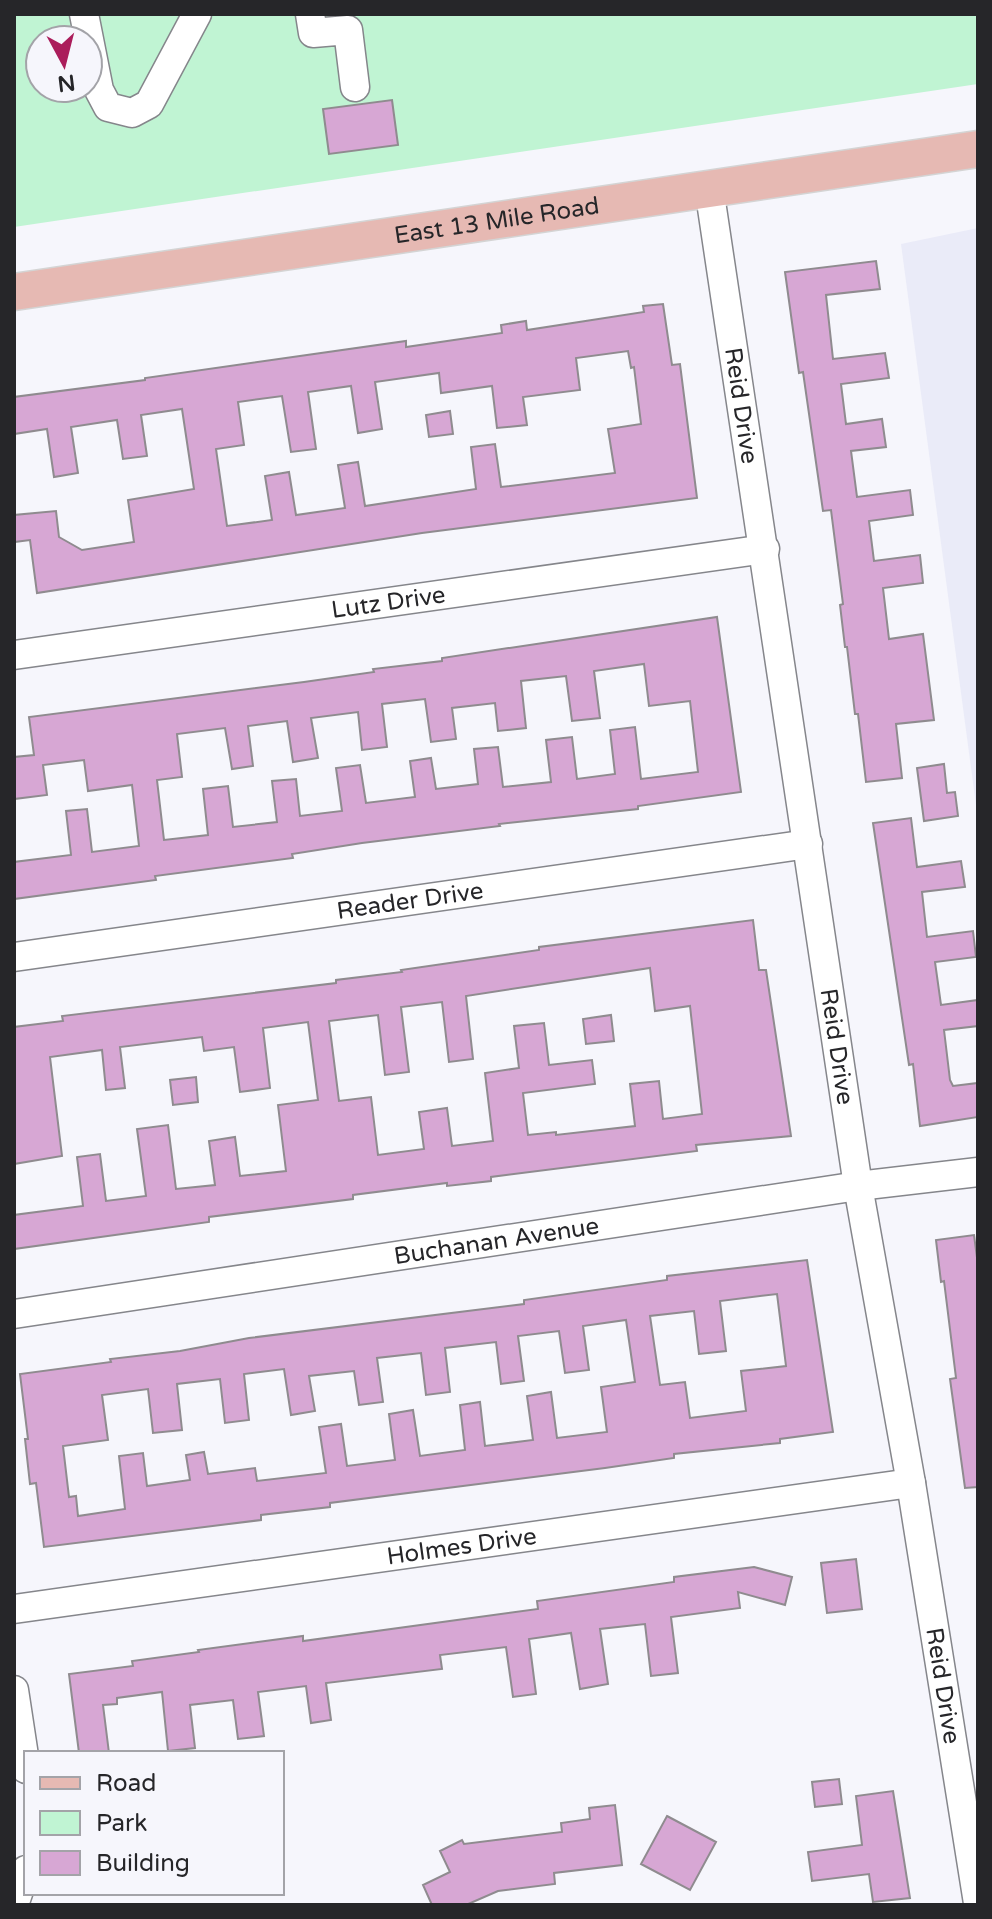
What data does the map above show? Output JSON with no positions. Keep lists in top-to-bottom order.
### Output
{
  "streets": {
    "main road": ["East 13 Mile Road"],
    "street": [
      "Reid Drive",
      "Lutz Drive",
      "Reader Drive",
      "Buchanan Avenue",
      "Holmes Drive"
    ]
  },
  "crossings": [
    ["East 13 Mile Road", "Reid Drive"],
    ["Reid Drive", "Lutz Drive"],
    ["Reid Drive", "Reader Drive"],
    ["Reid Drive", "Buchanan Avenue"],
    ["Reid Drive", "Holmes Drive"]
  ],
  "legend": ["Road", "Park", "Building"],
  "north": "bottom"
}
